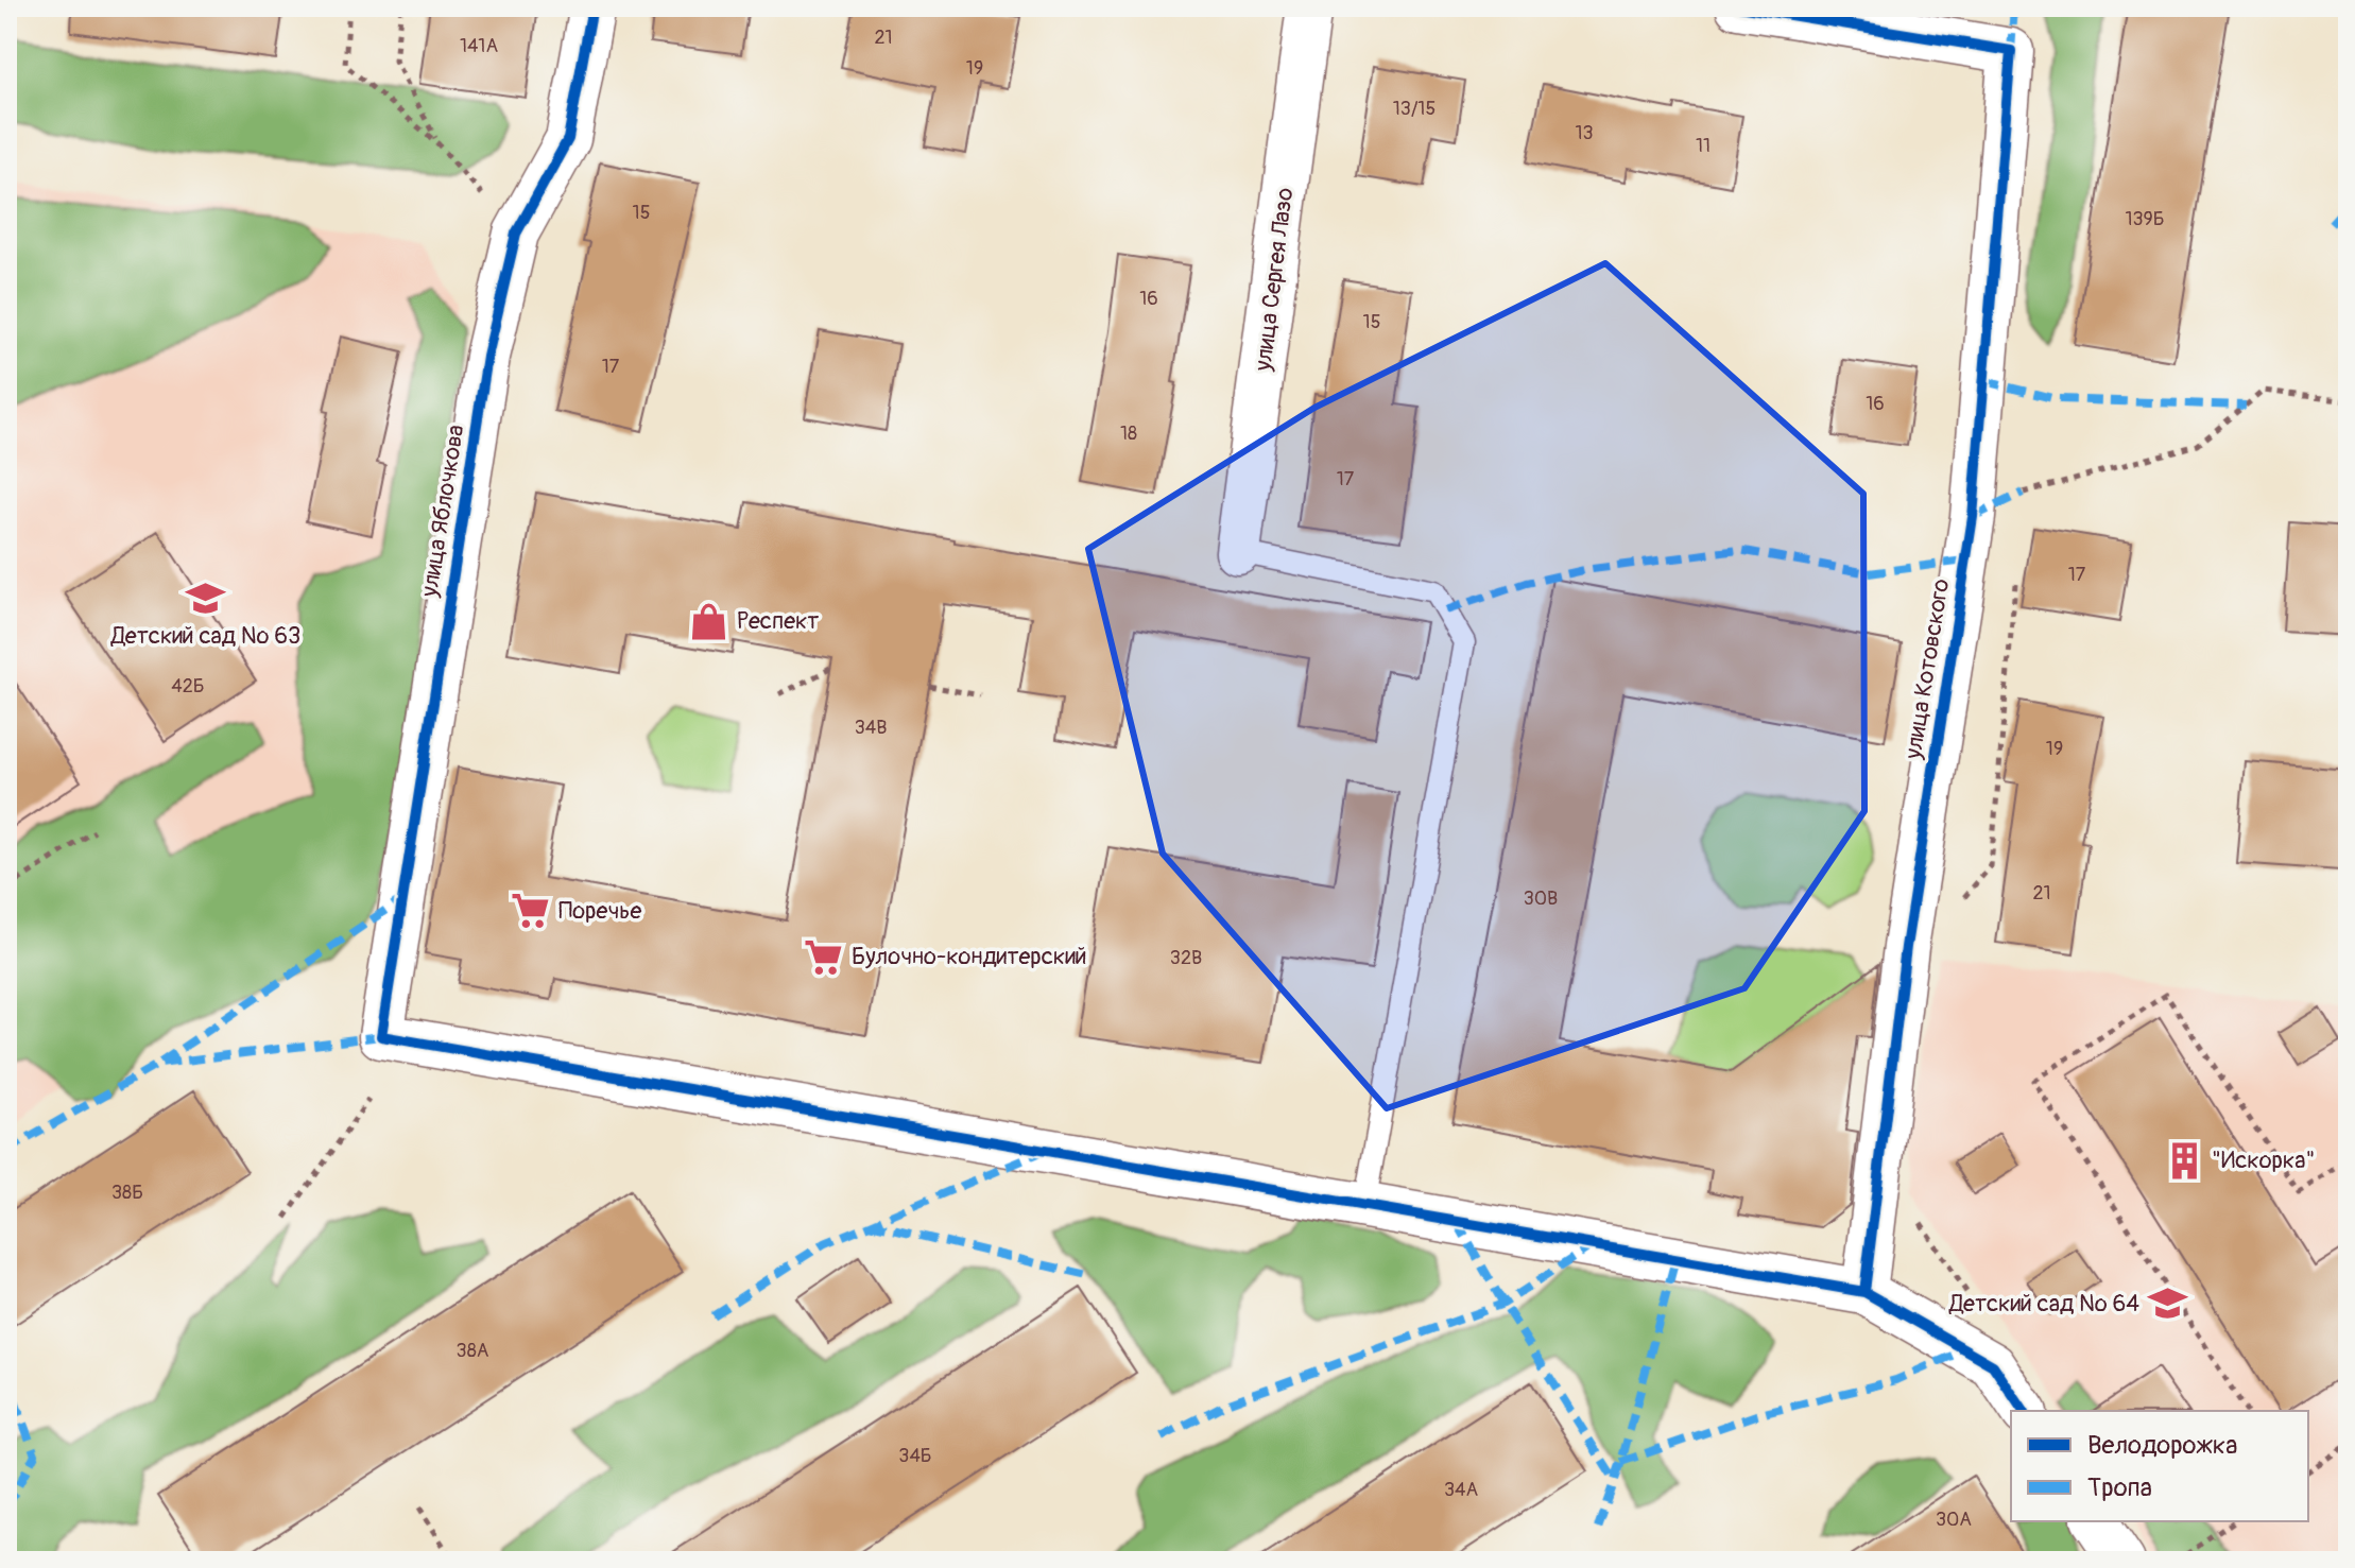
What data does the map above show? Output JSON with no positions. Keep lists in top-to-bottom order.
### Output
{
  "streets": {
    "street": ["улица Сергея Лазо", "улица Яблочкова", "улица Котовского"]
  },
  "places": {
    "school or university": ["Детский сад № 63", "Детский сад № 64"],
    "shop": ["Респект"],
    "supermarket": ["Поречье", "Булочно-кондитерский"],
    "building": ["\"Искорка\""]
  },
  "house_numbers": [
    "21",
    "141А",
    "19",
    "13/15",
    "13",
    "11",
    "15",
    "139Б",
    "16",
    "15",
    "17",
    "16",
    "18",
    "17",
    "17",
    "42Б",
    "34В",
    "19",
    "21",
    "30В",
    "32В",
    "38Б",
    "38А",
    "34Б",
    "34А",
    "30А"
  ],
  "legend": ["Велодорожка", "Тропа"]
}
